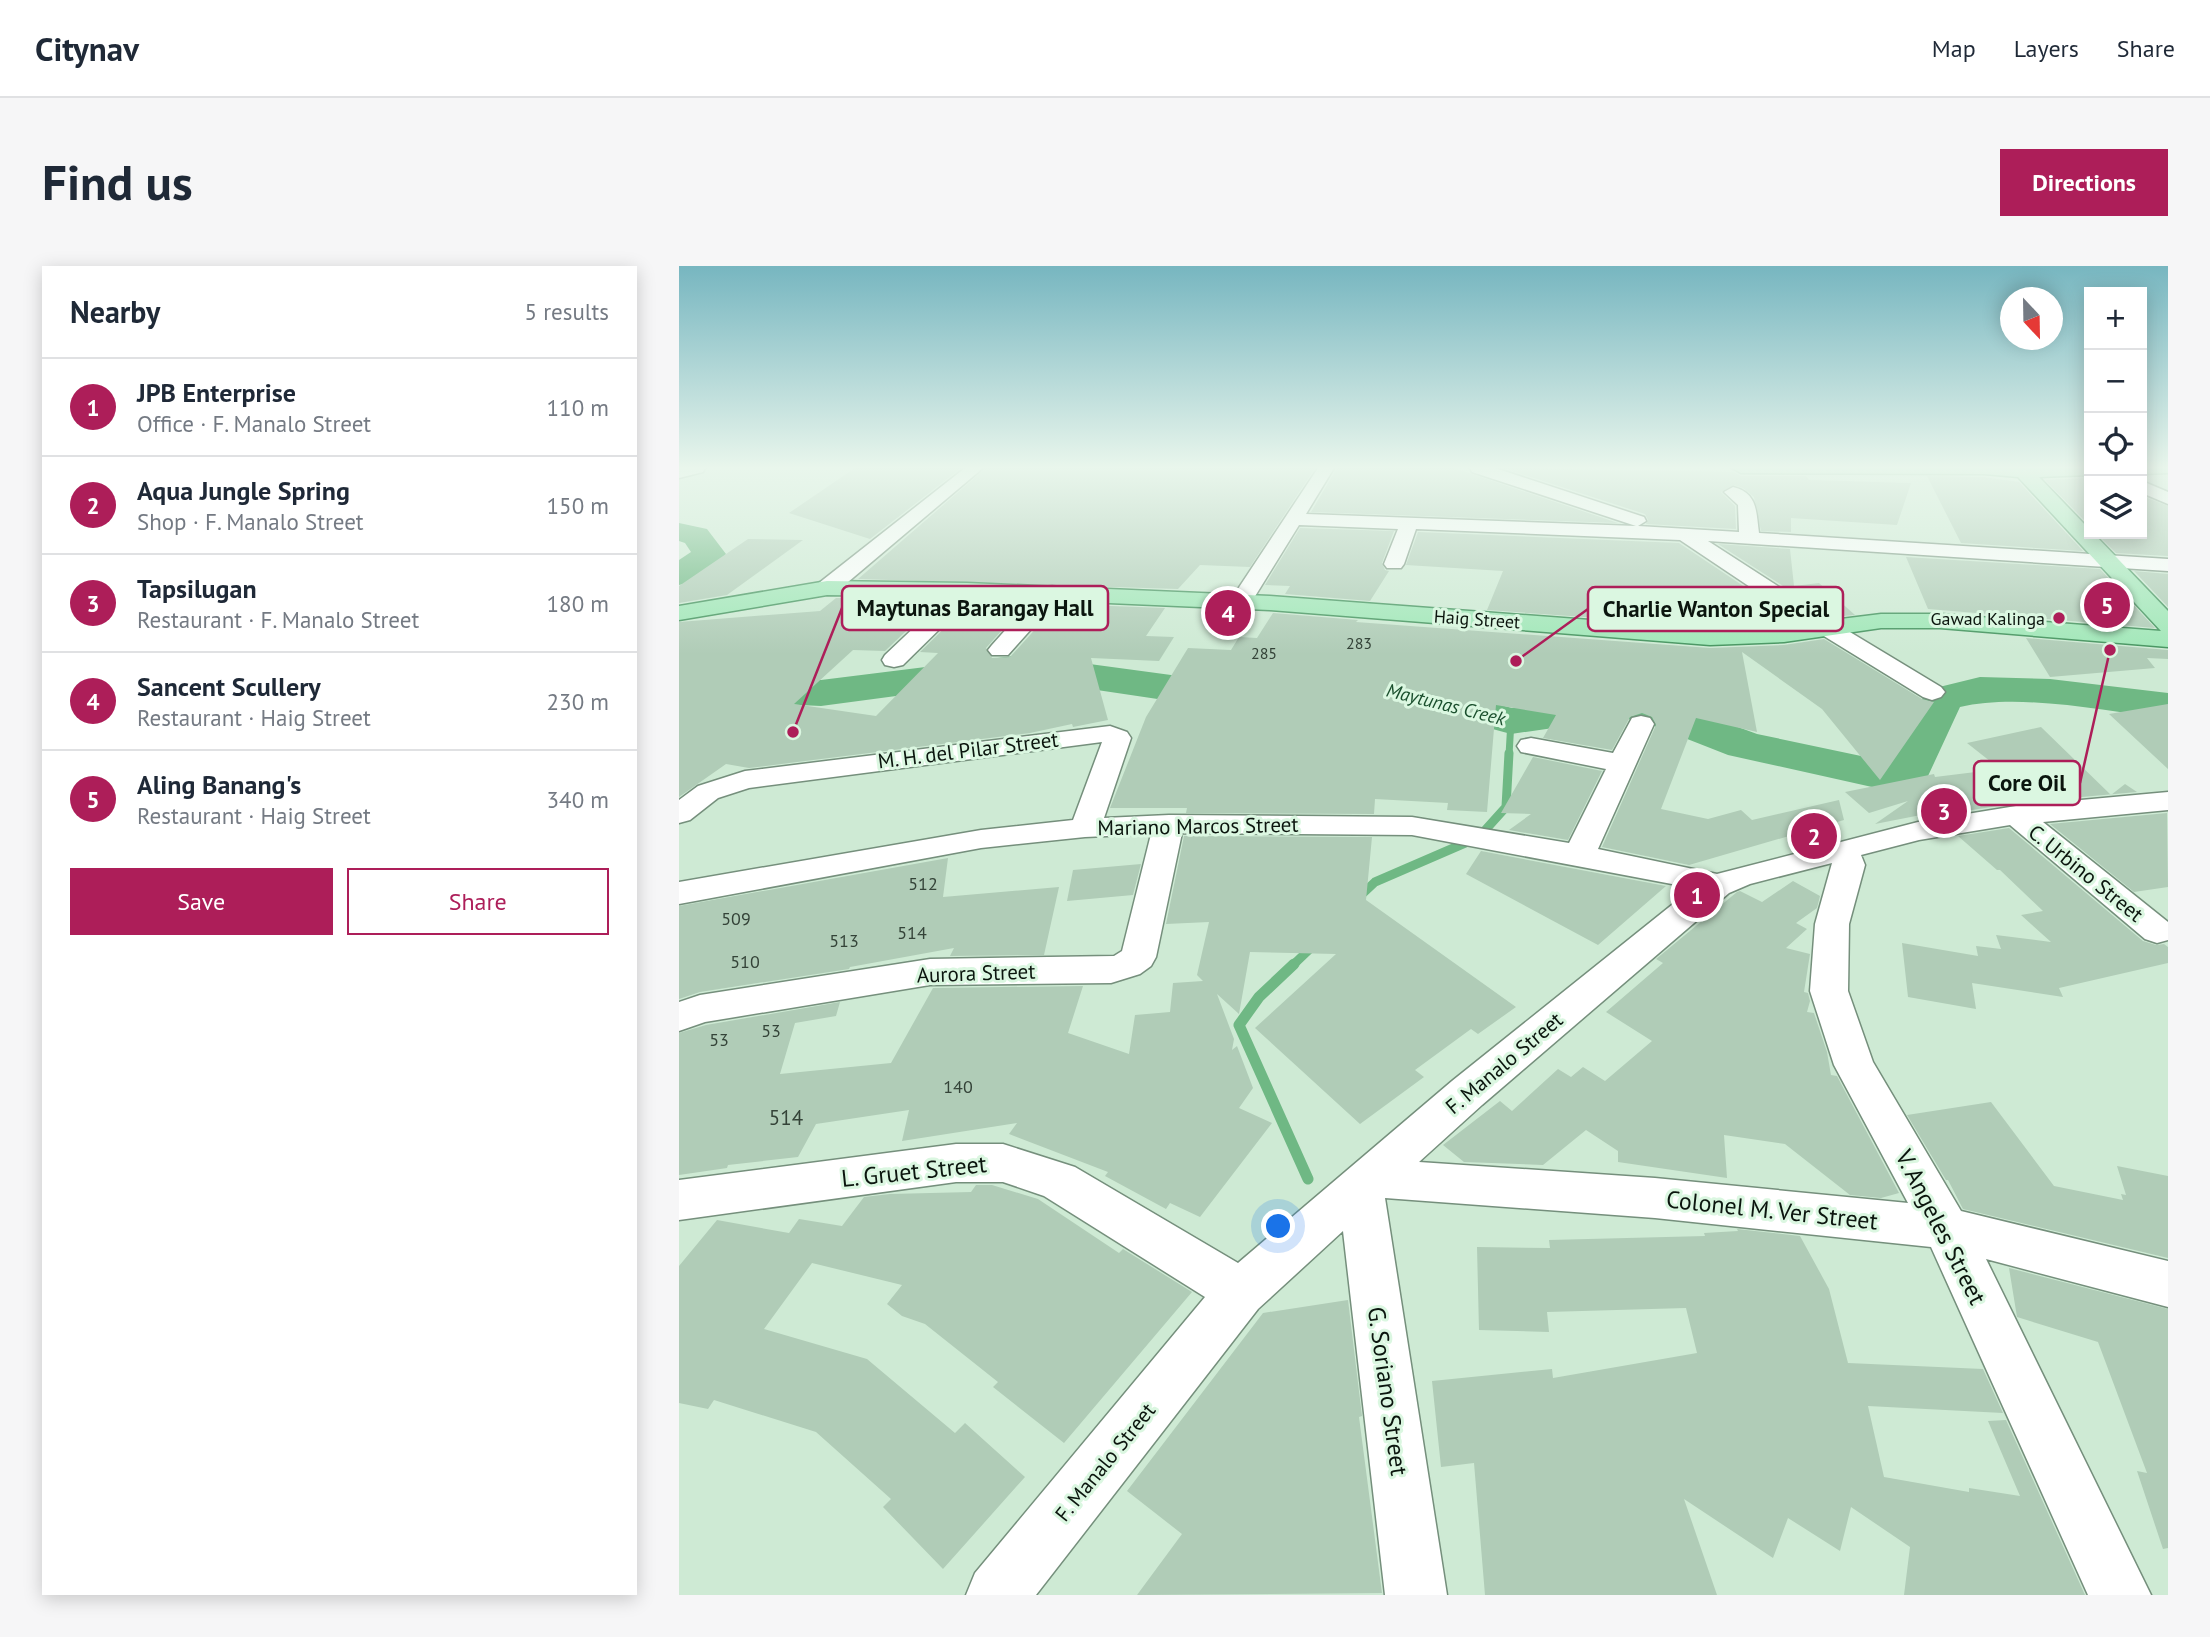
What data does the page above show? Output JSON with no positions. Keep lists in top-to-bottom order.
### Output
{
  "streets": {
    "main road": ["Haig Street"],
    "street": [
      "M. H. del Pilar Street",
      "Mariano Marcos Street",
      "C. Urbino Street",
      "Aurora Street",
      "F. Manalo Street",
      "L. Gruet Street",
      "Colonel M. Ver Street",
      "V. Angeles Street",
      "G. Soriano Street"
    ]
  },
  "crossings": [
    ["M. H. del Pilar Street", "Mariano Marcos Street"],
    ["Mariano Marcos Street", "Aurora Street"],
    ["Mariano Marcos Street", "F. Manalo Street"],
    ["C. Urbino Street", "F. Manalo Street"],
    ["F. Manalo Street", "L. Gruet Street"],
    ["F. Manalo Street", "Colonel M. Ver Street"],
    ["F. Manalo Street", "V. Angeles Street"],
    ["F. Manalo Street", "G. Soriano Street"],
    ["Colonel M. Ver Street", "V. Angeles Street"],
    ["Colonel M. Ver Street", "G. Soriano Street"]
  ],
  "water": ["Maytunas Creek"],
  "places": [
    "Gawad Kalinga",
    "Core Oil",
    "Charlie Wanton Special",
    "Maytunas Barangay Hall"
  ],
  "house_numbers": [
    "283",
    "285",
    "512",
    "509",
    "514",
    "513",
    "510",
    "53",
    "53",
    "140",
    "514"
  ],
  "north": "bottom",
  "page": {
    "header": "Citynav",
    "nav": ["Map", "Layers", "Share"],
    "buttons": [
      "Directions",
      ["Save", "Share"]
    ],
    "title": "Find us",
    "heading": ["Nearby", "5 results"],
    "map_buttons": ["+", "−"],
    "list": [
      {
        "mark": "1",
        "name": "JPB Enterprise",
        "note": "Office · F. Manalo Street",
        "value": "110 m"
      },
      {
        "mark": "2",
        "name": "Aqua Jungle Spring",
        "note": "Shop · F. Manalo Street",
        "value": "150 m"
      },
      {
        "mark": "3",
        "name": "Tapsilugan",
        "note": "Restaurant · F. Manalo Street",
        "value": "180 m"
      },
      {
        "mark": "4",
        "name": "Sancent Scullery",
        "note": "Restaurant · Haig Street",
        "value": "230 m"
      },
      {
        "mark": "5",
        "name": "Aling Banang's",
        "note": "Restaurant · Haig Street",
        "value": "340 m"
      }
    ],
    "pins": [
      "5",
      "4",
      "3",
      "2",
      "1"
    ]
  }
}
